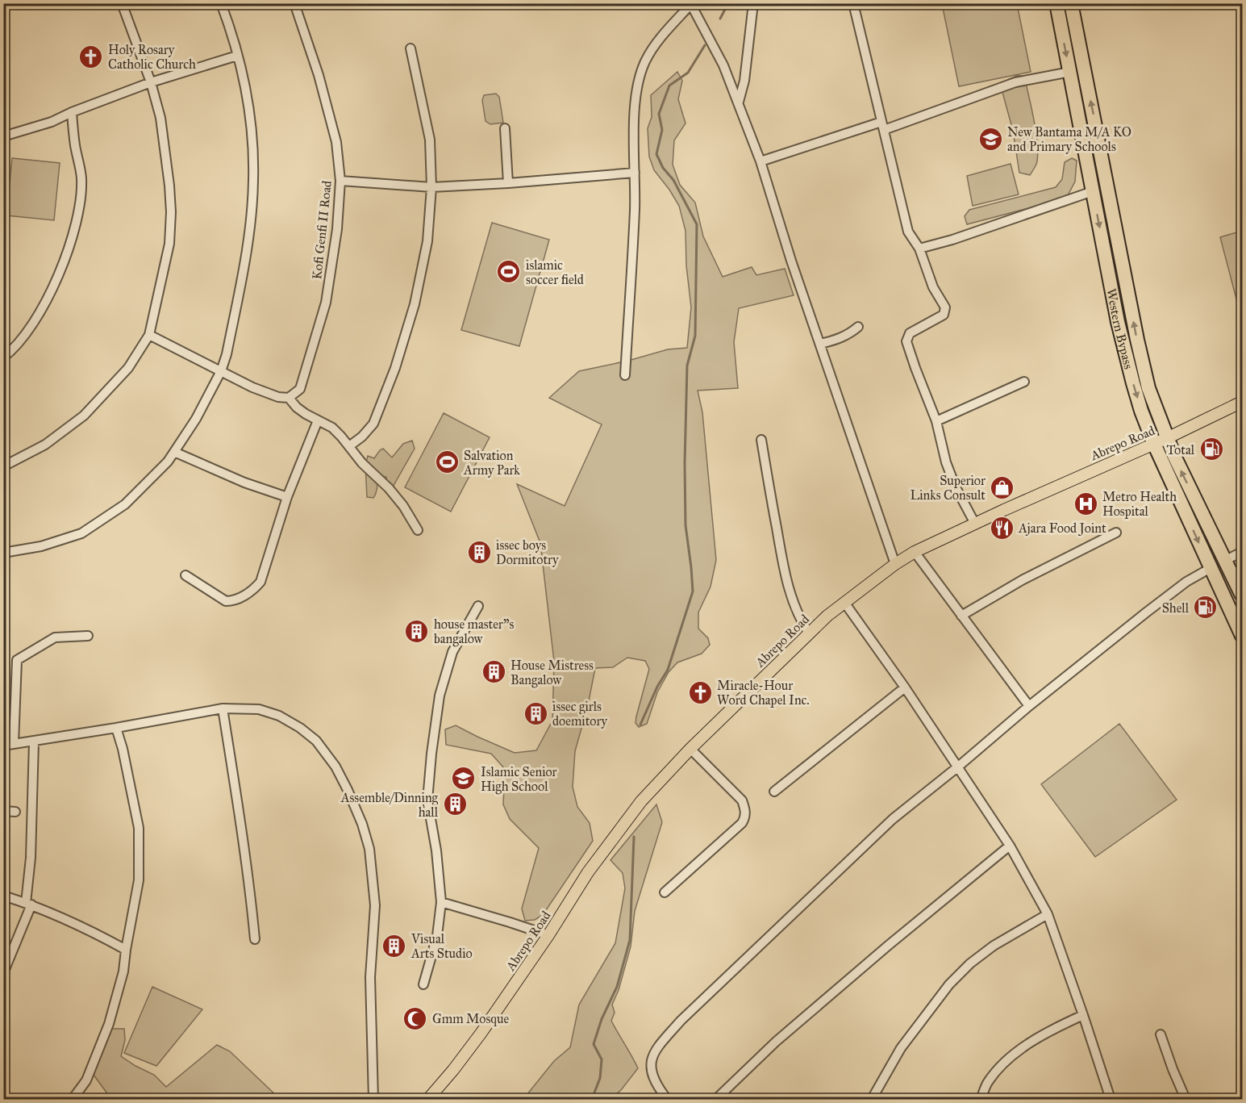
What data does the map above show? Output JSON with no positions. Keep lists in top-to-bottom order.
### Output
{
  "streets": {
    "highway": ["Western Bypass"],
    "main road": ["Abrepo Road"],
    "street": ["Kofi Genfi II Road"]
  },
  "crossings": [
    ["Western Bypass", "Abrepo Road"]
  ],
  "places": {
    "church": ["Holy Rosary Catholic Church", "Miracle-Hour Word Chapel Inc."],
    "school or university": ["New Bantama M/A KO and Primary Schools", "Islamic Senior High School"],
    "sports": ["islamic soccer field", "Salvation Army Park"],
    "fuel station": ["Total", "Shell"],
    "shop": ["Superior Links Consult"],
    "hospital": ["Metro Health Hospital"],
    "restaurant": ["Ajara Food Joint"],
    "building": [
      "issec boys Dormitotry",
      "house master\"s bangalow",
      "House Mistress Bangalow",
      "issec girls doemitory",
      "Assemble/Dinning hall",
      "Visual Arts Studio"
    ],
    "mosque": ["Gmm Mosque"]
  }
}
